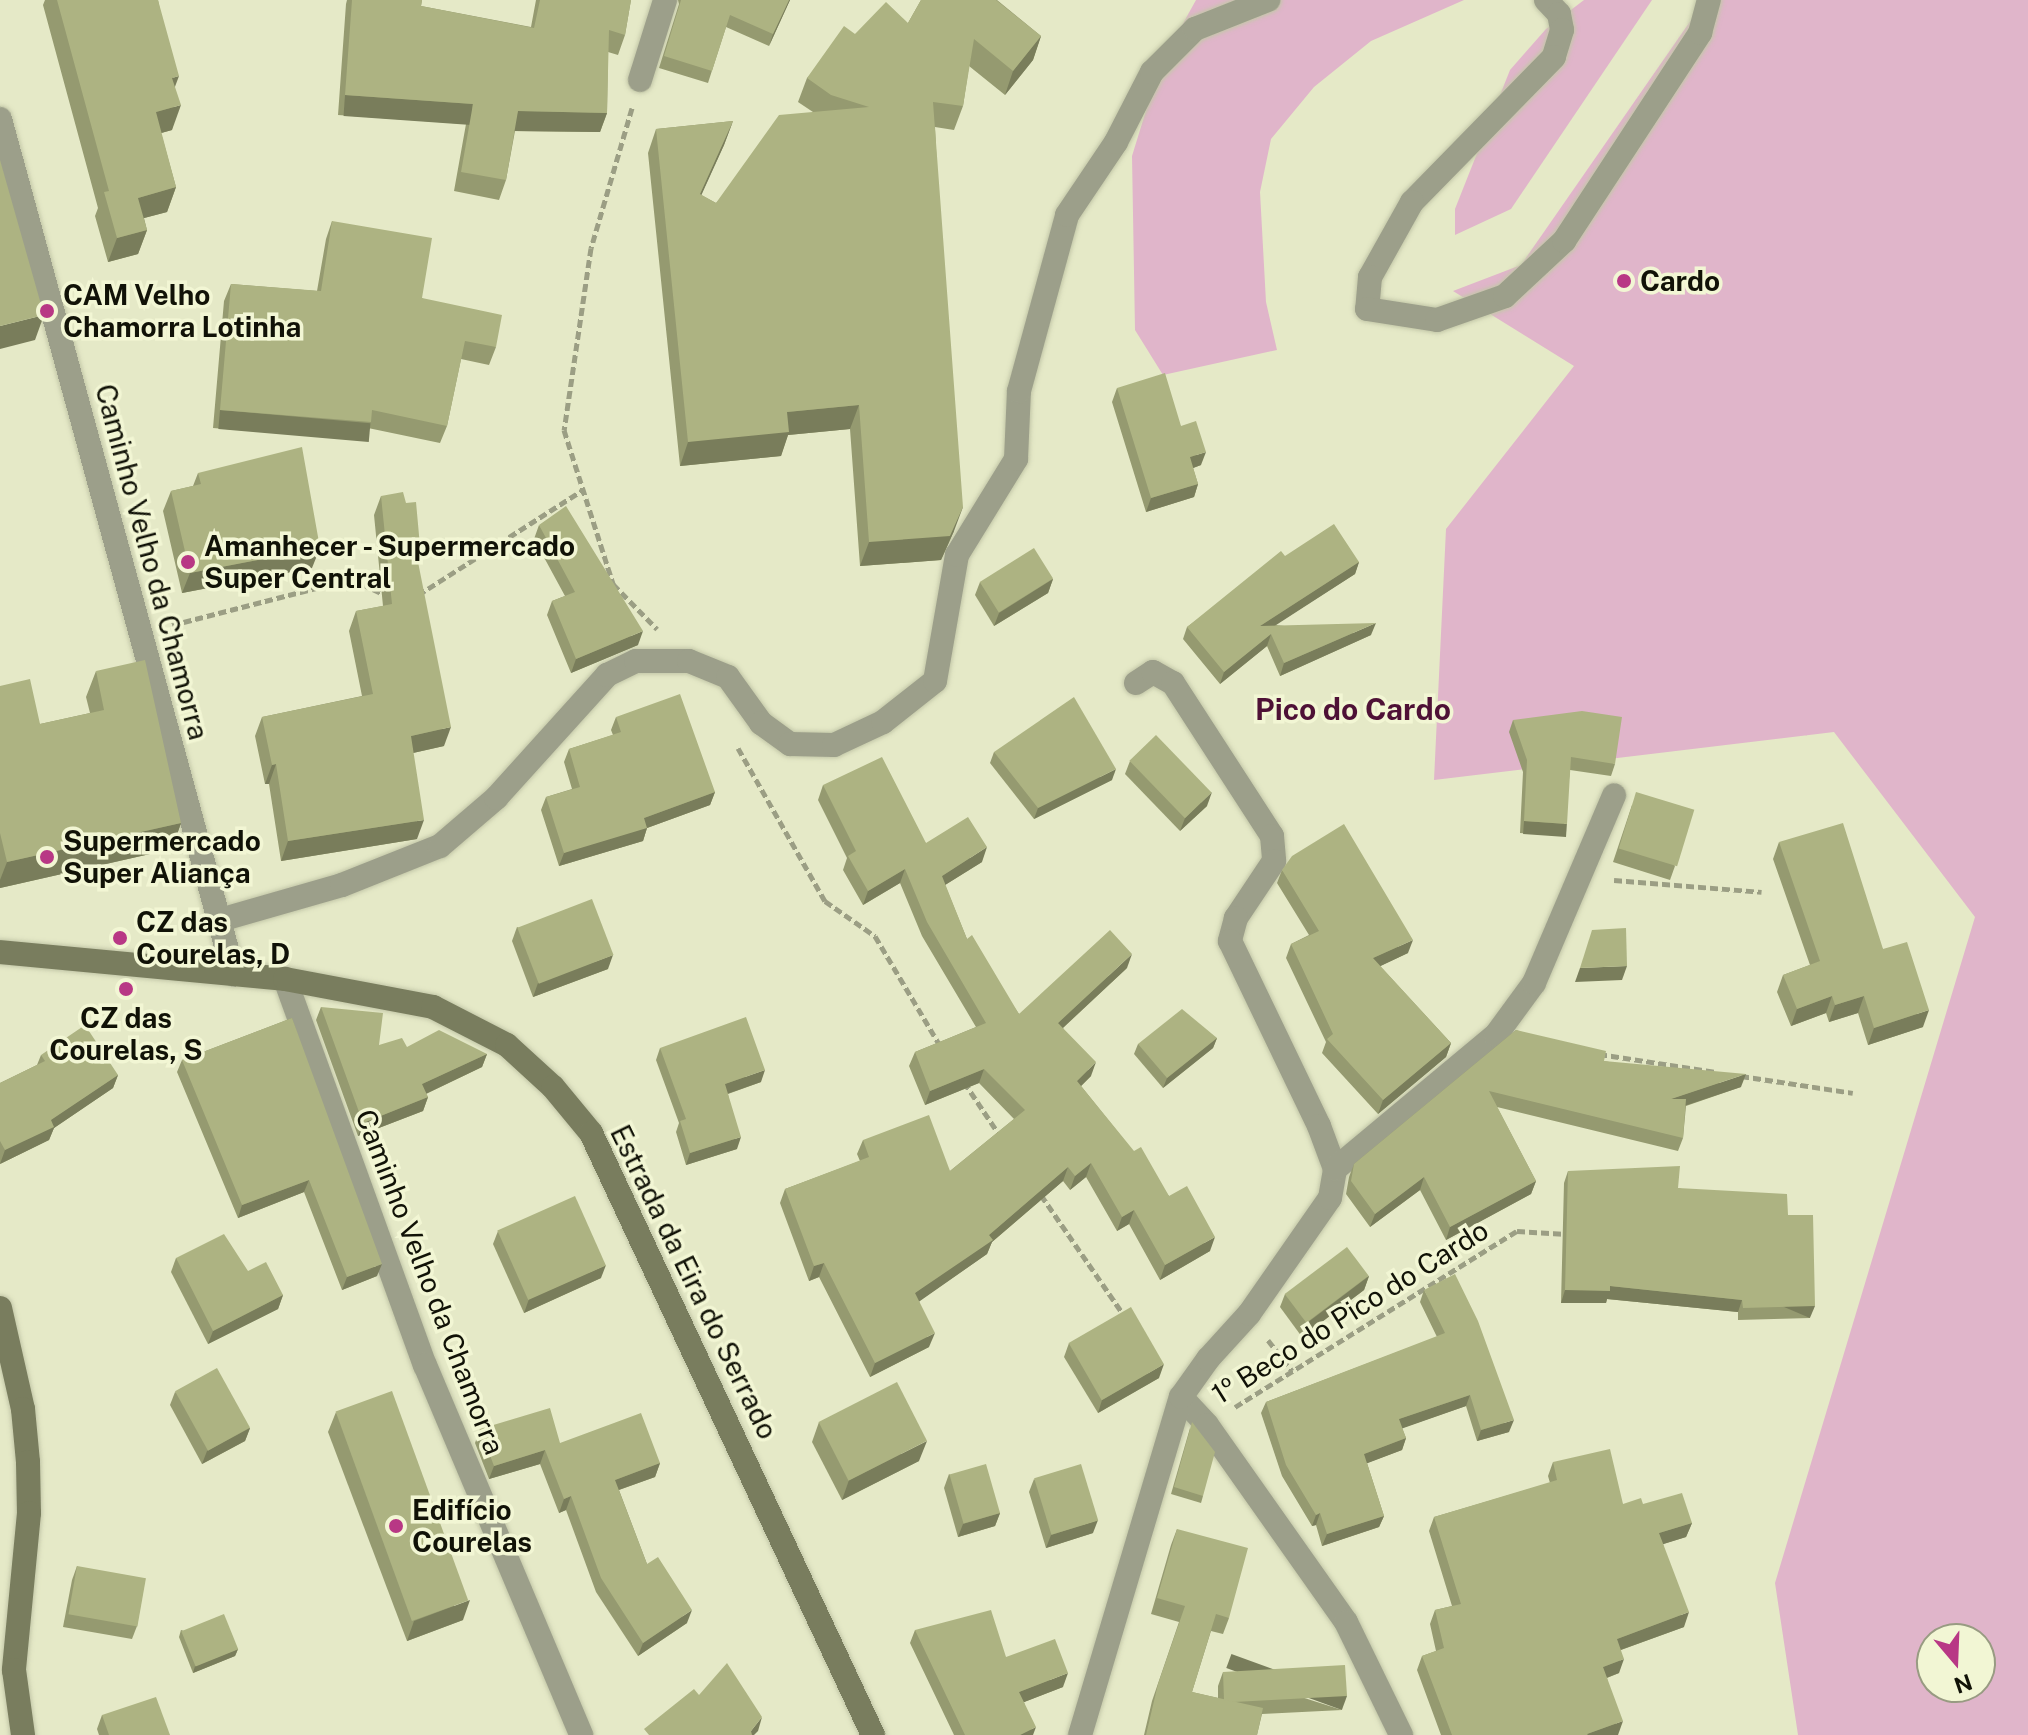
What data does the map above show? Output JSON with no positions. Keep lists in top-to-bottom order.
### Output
{
  "streets": {
    "main road": ["Estrada da Eira do Serrado"],
    "street": ["Caminho Velho da Chamorra"],
    "path": ["1º Beco do Pico do Cardo"]
  },
  "crossings": [
    ["Caminho Velho da Chamorra", "Estrada da Eira do Serrado"]
  ],
  "districts": ["Pico do Cardo"],
  "places": [
    "Cardo",
    "CAM Velho Chamorra Lotinha",
    "Amanhecer - Supermercado Super Central",
    "Supermercado Super Aliança",
    "CZ das Courelas, D",
    "CZ das Courelas, S",
    "Edifício Courelas"
  ],
  "north": "bottom"
}
